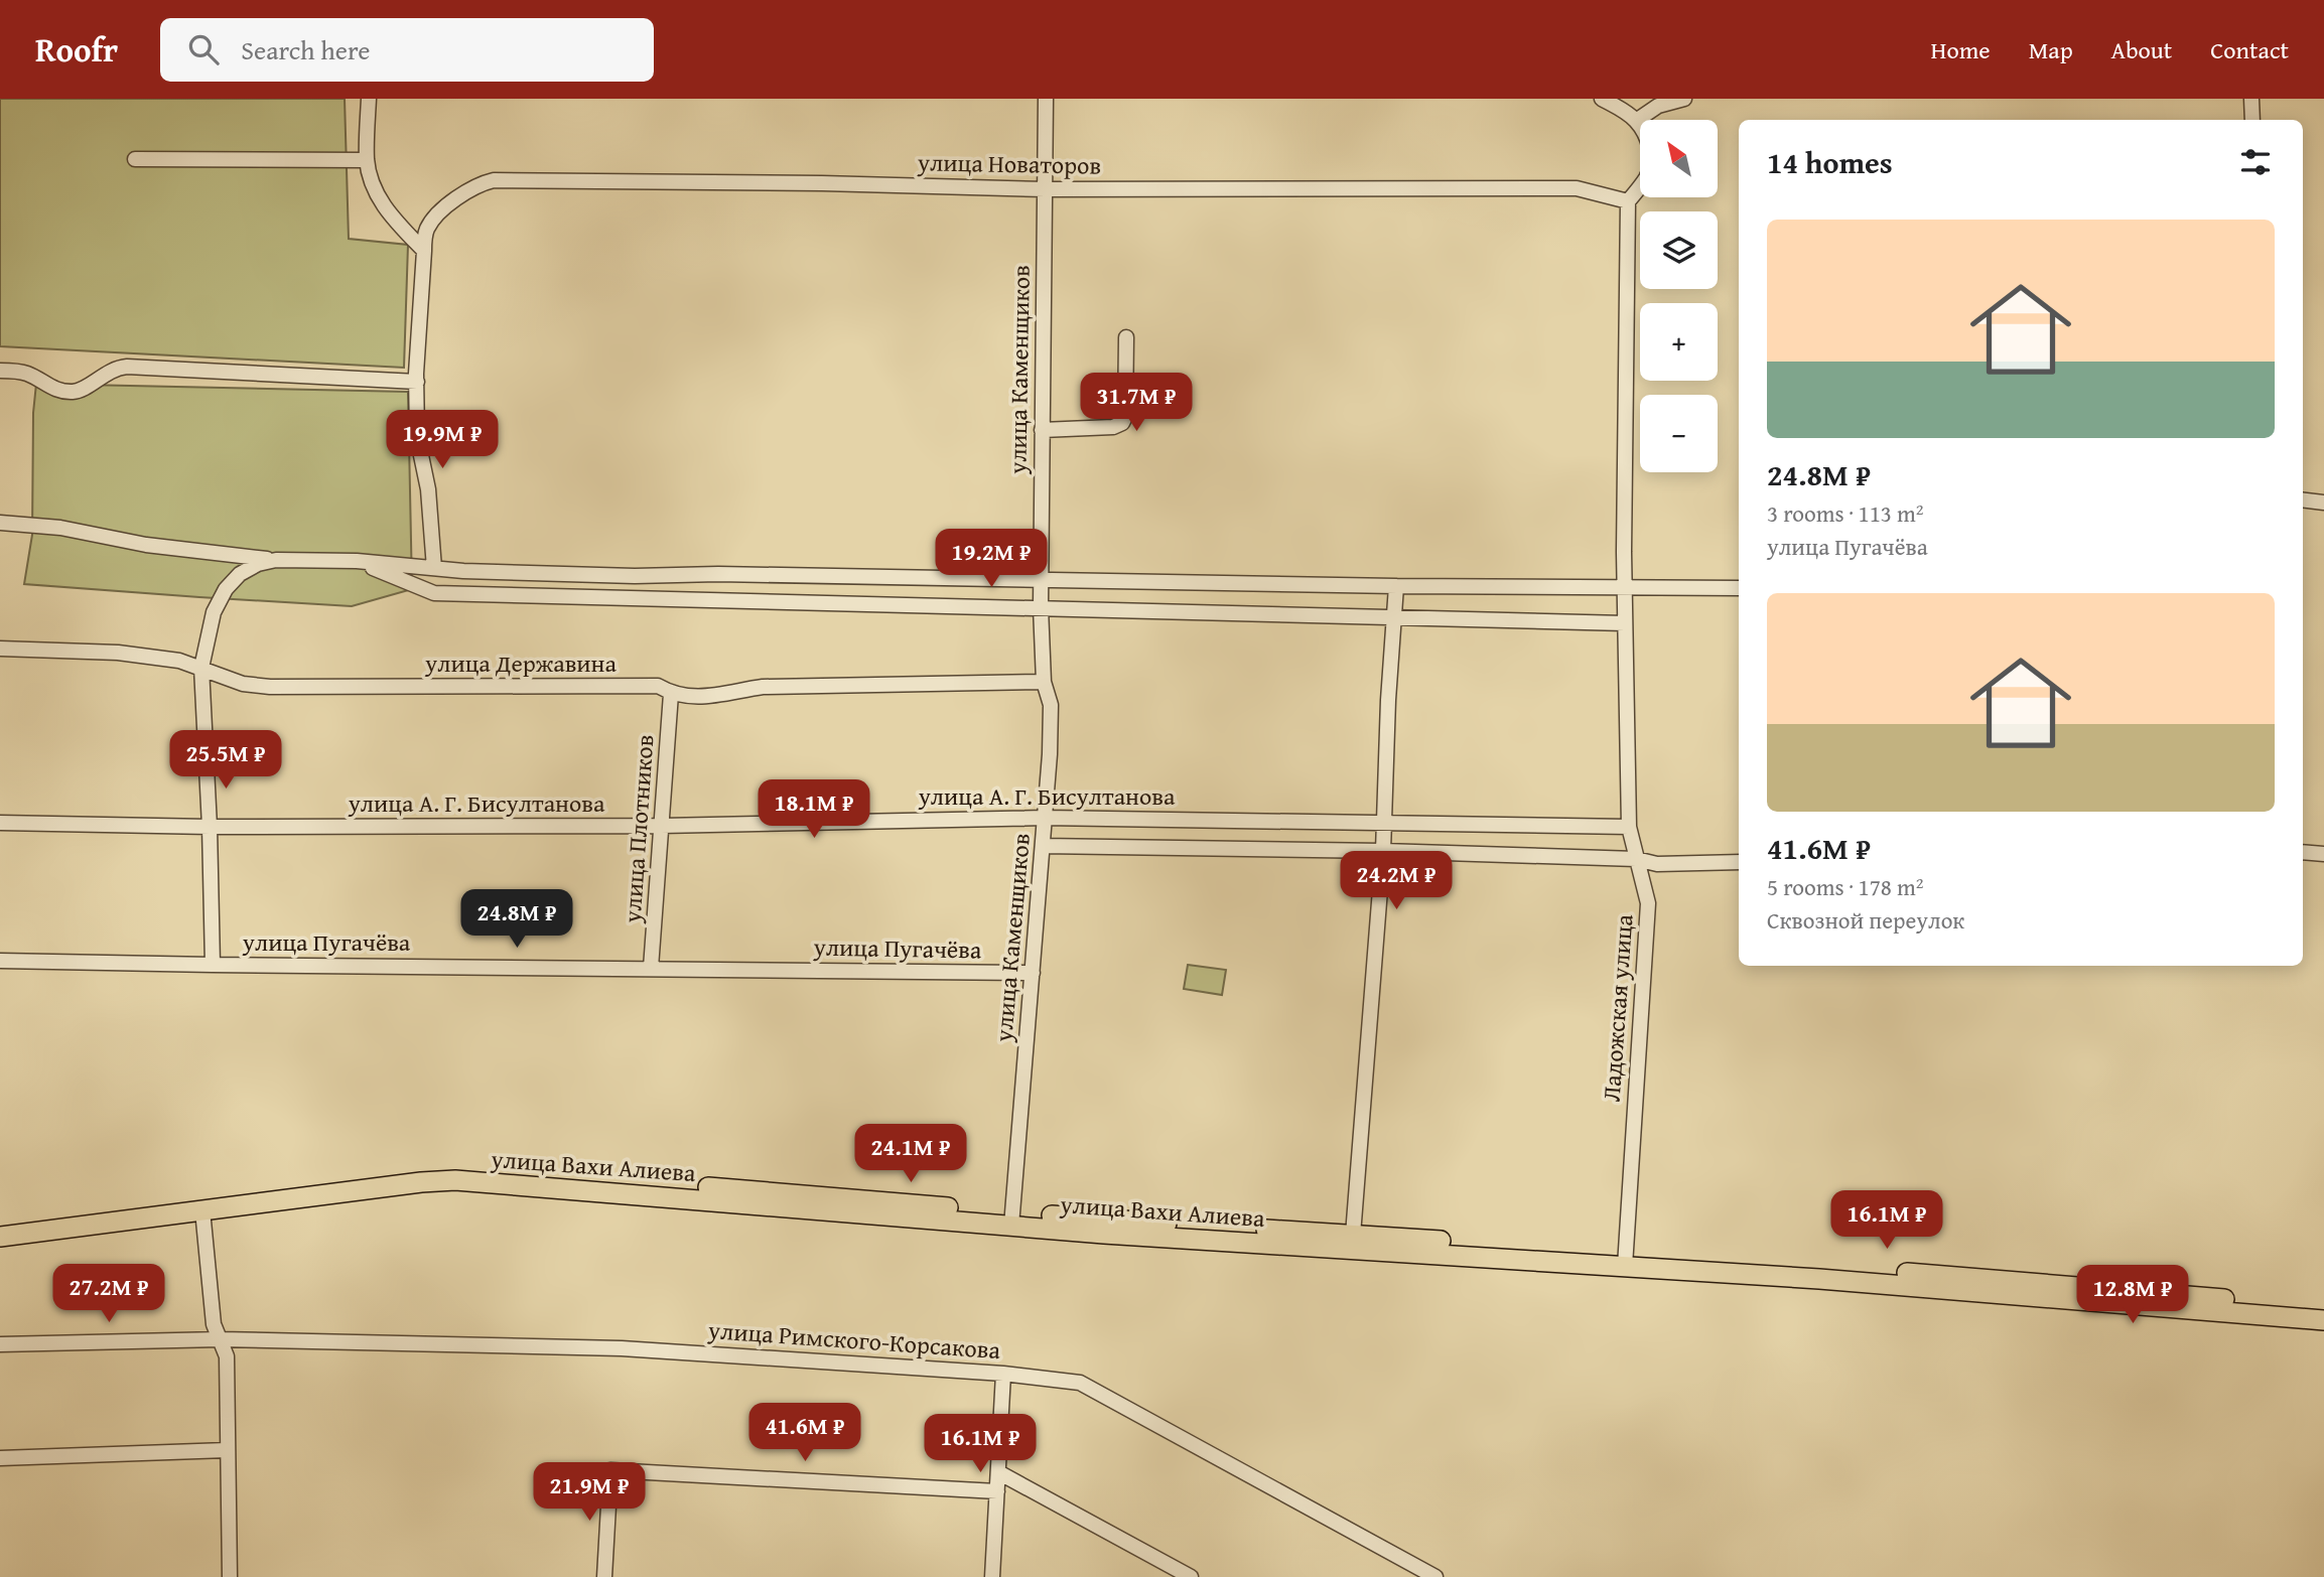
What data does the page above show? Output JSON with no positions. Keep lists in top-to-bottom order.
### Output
{
  "streets": {
    "main road": ["улица Вахи Алиева"],
    "street": [
      "улица Новаторов",
      "улица Каменщиков",
      "улица Державина",
      "улица А. Г. Бисултанова",
      "улица Плотников",
      "улица Пугачёва",
      "Ладожская улица",
      "улица Римского-Корсакова"
    ]
  },
  "crossings": [
    ["улица Новаторов", "улица Каменщиков"],
    ["улица Новаторов", "Ладожская улица"],
    ["улица Каменщиков", "улица Державина"],
    ["улица Каменщиков", "улица А. Г. Бисултанова"],
    ["улица Каменщиков", "улица Пугачёва"],
    ["улица Каменщиков", "улица Вахи Алиева"],
    ["улица Державина", "улица Плотников"],
    ["улица А. Г. Бисултанова", "улица Плотников"],
    ["улица А. Г. Бисултанова", "Ладожская улица"],
    ["улица Плотников", "улица Пугачёва"],
    ["Ладожская улица", "улица Вахи Алиева"]
  ],
  "north": "top left",
  "page": {
    "header": "Roofr",
    "search": "Search here",
    "nav": [
      "Home",
      "Map",
      "About",
      "Contact"
    ],
    "map_buttons": ["+", "−"],
    "heading": "14 homes",
    "list": [
      {
        "name": "24.8M ₽",
        "note": "3 rooms · 113 m² · улица Пугачёва"
      },
      {
        "name": "41.6M ₽",
        "note": "5 rooms · 178 m² · Сквозной переулок"
      }
    ],
    "price": [
      "31.7M ₽",
      "19.9M ₽",
      "19.2M ₽",
      "25.5M ₽",
      "18.1M ₽",
      "24.2M ₽",
      "24.8M ₽",
      "24.1M ₽",
      "16.1M ₽",
      "27.2M ₽",
      "12.8M ₽",
      "41.6M ₽",
      "16.1M ₽",
      "21.9M ₽"
    ]
  }
}
